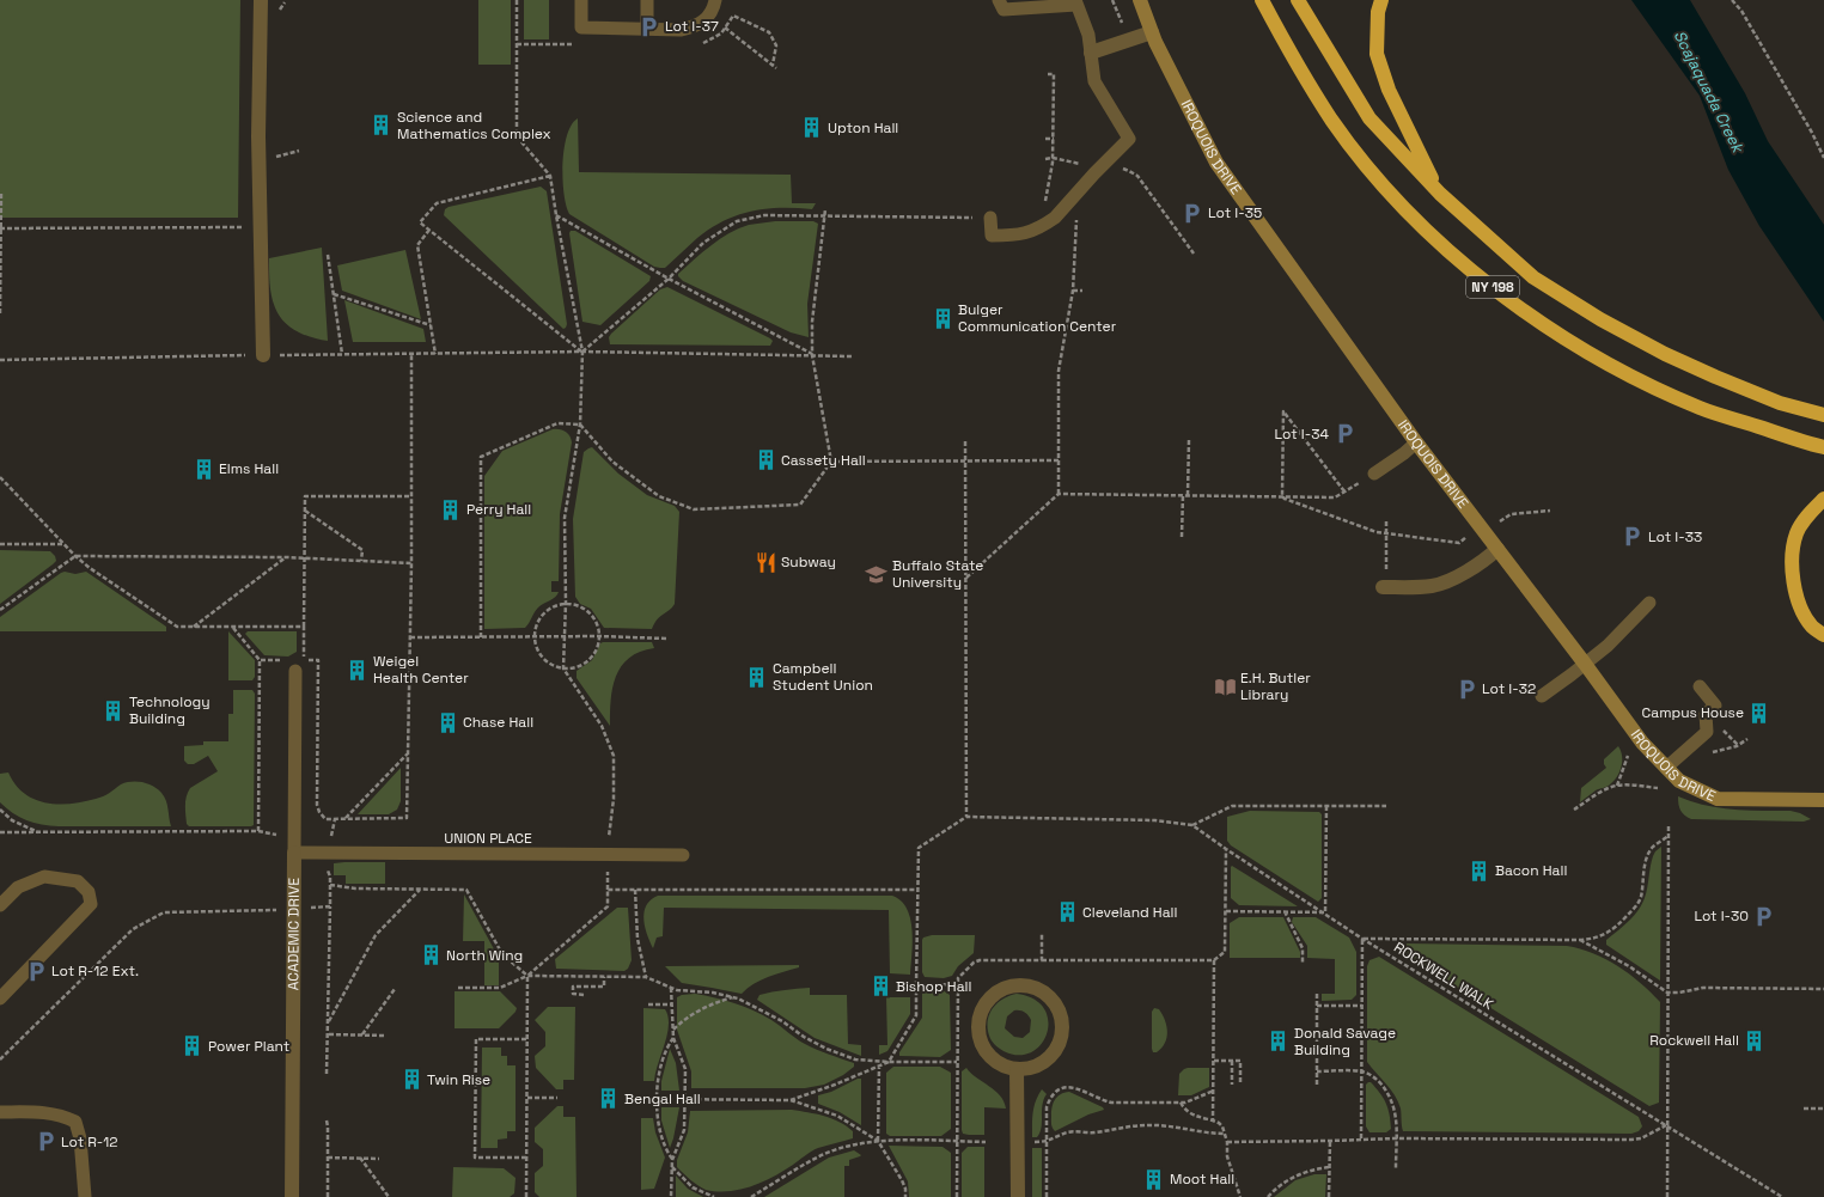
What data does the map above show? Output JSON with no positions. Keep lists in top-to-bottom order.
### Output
{
  "streets": {
    "highway": ["NY 198"],
    "street": ["IROQUOIS DRIVE", "ACADEMIC DRIVE"],
    "lane": ["UNION PLACE"],
    "path": ["ROCKWELL WALK"]
  },
  "crossings": [
    ["UNION PLACE", "ACADEMIC DRIVE"]
  ],
  "water": ["Scajaquada Creek"],
  "places": {
    "parking": [
      "Lot I-37",
      "Lot I-35",
      "Lot I-34",
      "Lot I-33",
      "Lot I-32",
      "Lot I-30",
      "Lot R-12 Ext.",
      "Lot R-12"
    ],
    "building": [
      "Science and Mathematics Complex",
      "Upton Hall",
      "Bulger Communication Center",
      "Cassety Hall",
      "Elms Hall",
      "Perry Hall",
      "Weigel Health Center",
      "Campbell Student Union",
      "Technology Building",
      "Campus House",
      "Chase Hall",
      "Bacon Hall",
      "Cleveland Hall",
      "North Wing",
      "Bishop Hall",
      "Rockwell Hall",
      "Donald Savage Building",
      "Power Plant",
      "Twin Rise",
      "Bengal Hall",
      "Moot Hall"
    ],
    "restaurant": ["Subway"],
    "school or university": ["Buffalo State University"],
    "library": ["E.H. Butler Library"]
  }
}
